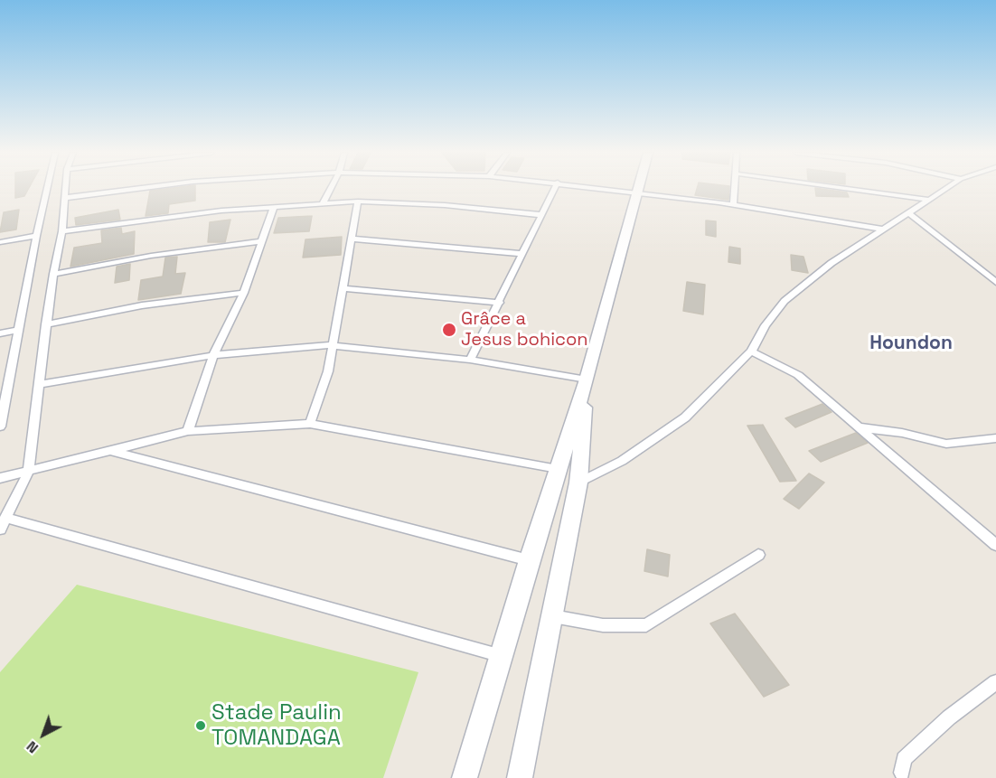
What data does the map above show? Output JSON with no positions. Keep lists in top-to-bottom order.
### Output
{
  "districts": ["Houndon"],
  "places": ["Grâce a Jesus bohicon", "Stade Paulin TOMANDAGA"],
  "north": "bottom left"
}
